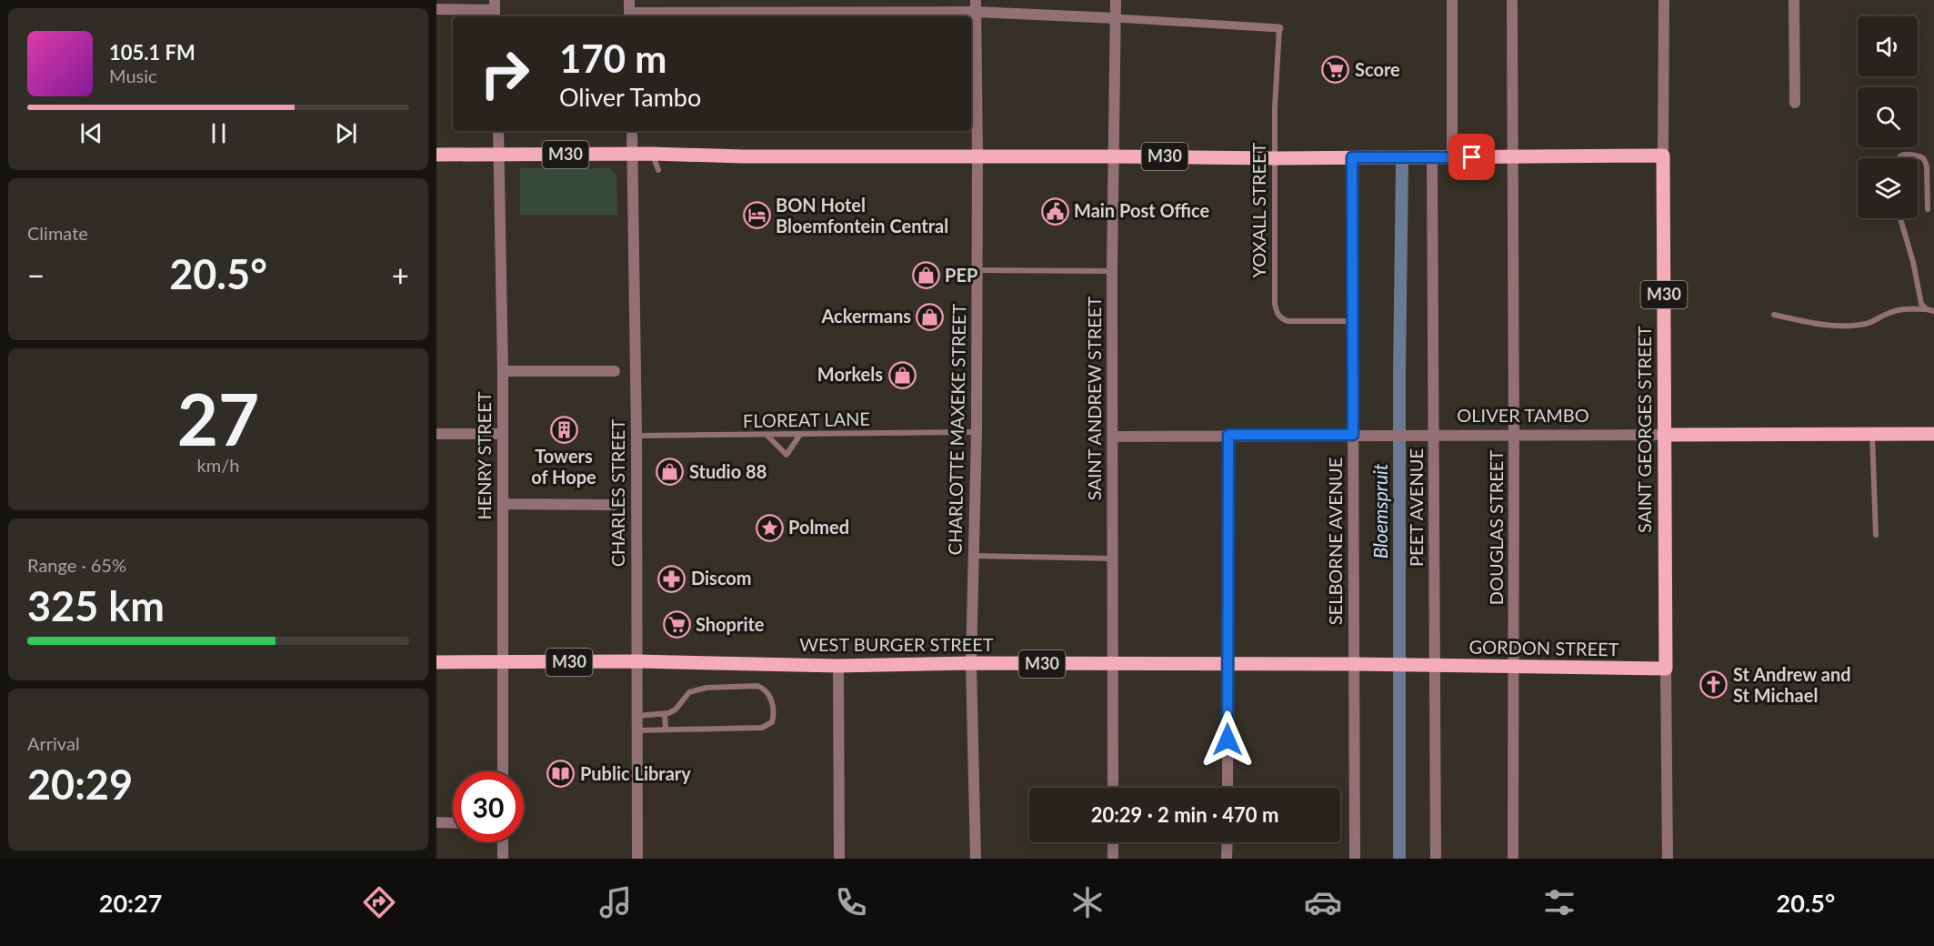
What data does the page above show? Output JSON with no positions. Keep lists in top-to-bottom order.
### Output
{
  "streets": {
    "main road": [
      "M30",
      "OLIVER TAMBO",
      "SAINT GEORGES STREET",
      "WEST BURGER STREET",
      "GORDON STREET"
    ],
    "street": [
      "SAINT ANDREW STREET",
      "CHARLOTTE MAXEKE STREET",
      "HENRY STREET",
      "CHARLES STREET",
      "PEET AVENUE",
      "DOUGLAS STREET",
      "SELBORNE AVENUE"
    ],
    "lane": ["YOXALL STREET", "FLOREAT LANE"]
  },
  "crossings": [
    ["M30", "YOXALL STREET"],
    ["M30", "SAINT ANDREW STREET"],
    ["M30", "CHARLOTTE MAXEKE STREET"],
    ["M30", "SAINT GEORGES STREET"],
    ["M30", "HENRY STREET"],
    ["M30", "CHARLES STREET"],
    ["M30", "PEET AVENUE"],
    ["M30", "DOUGLAS STREET"],
    ["M30", "SELBORNE AVENUE"],
    ["YOXALL STREET", "SELBORNE AVENUE"],
    ["SAINT ANDREW STREET", "OLIVER TAMBO"],
    ["SAINT ANDREW STREET", "WEST BURGER STREET"],
    ["OLIVER TAMBO", "SAINT GEORGES STREET"],
    ["OLIVER TAMBO", "PEET AVENUE"],
    ["OLIVER TAMBO", "DOUGLAS STREET"],
    ["OLIVER TAMBO", "SELBORNE AVENUE"],
    ["FLOREAT LANE", "CHARLOTTE MAXEKE STREET"],
    ["FLOREAT LANE", "CHARLES STREET"],
    ["CHARLOTTE MAXEKE STREET", "WEST BURGER STREET"],
    ["SAINT GEORGES STREET", "GORDON STREET"],
    ["HENRY STREET", "WEST BURGER STREET"],
    ["CHARLES STREET", "WEST BURGER STREET"],
    ["PEET AVENUE", "WEST BURGER STREET"],
    ["PEET AVENUE", "GORDON STREET"],
    ["DOUGLAS STREET", "GORDON STREET"],
    ["SELBORNE AVENUE", "WEST BURGER STREET"],
    ["WEST BURGER STREET", "GORDON STREET"]
  ],
  "water": ["Bloemspruit"],
  "places": {
    "supermarket": ["Score", "Shoprite"],
    "public building": ["Main Post Office"],
    "hotel": ["BON Hotel Bloemfontein Central"],
    "shop": [
      "PEP",
      "Ackermans",
      "Morkels",
      "Studio 88"
    ],
    "building": ["Towers of Hope"],
    "place": ["Polmed"],
    "pharmacy": ["Discom"],
    "church": ["St Andrew and St Michael"],
    "library": ["Public Library"]
  },
  "page": {
    "turn": ["170 m", "Oliver Tambo"],
    "song": ["105.1 FM", "Music"],
    "tile": [
      "Climate",
      ["27", "km/h"],
      ["Range · 65%", "325 km"],
      ["Arrival", "20:29"]
    ],
    "heat": ["−", "20.5°", "+"],
    "limit": "30",
    "trip": "20:29 · 2 min · 470 m",
    "tabs": ["20:27", "20.5°"]
  }
}
